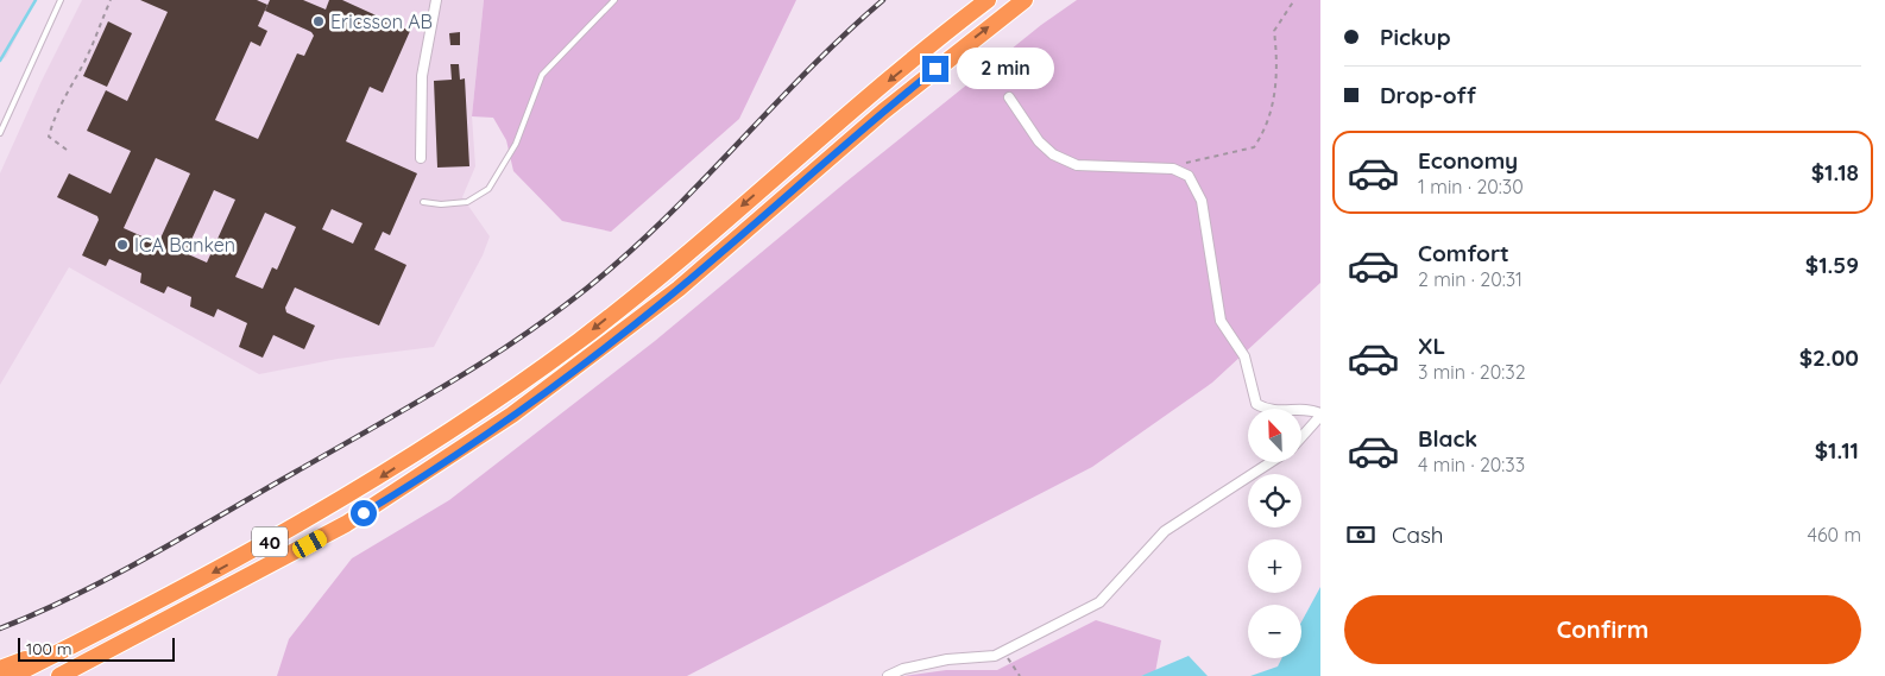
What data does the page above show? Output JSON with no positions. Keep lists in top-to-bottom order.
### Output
{
  "streets": {
    "highway": ["40"]
  },
  "places": ["Ericsson AB", "ICA Banken"],
  "scale_bar": "100 m",
  "north": "top left",
  "page": {
    "banner": ["Pickup", "Drop-off"],
    "bubble": "2 min",
    "list": [
      {
        "name": "Economy",
        "note": "1 min · 20:30",
        "value": "$1.18"
      },
      {
        "name": "Comfort",
        "note": "2 min · 20:31",
        "value": "$1.59"
      },
      {
        "name": "XL",
        "note": "3 min · 20:32",
        "value": "$2.00"
      },
      {
        "name": "Black",
        "note": "4 min · 20:33",
        "value": "$1.11"
      }
    ],
    "map_buttons": ["+", "−"],
    "pay": ["Cash", "460 m"],
    "buttons": "Confirm",
    "scale": "100 m"
  }
}
